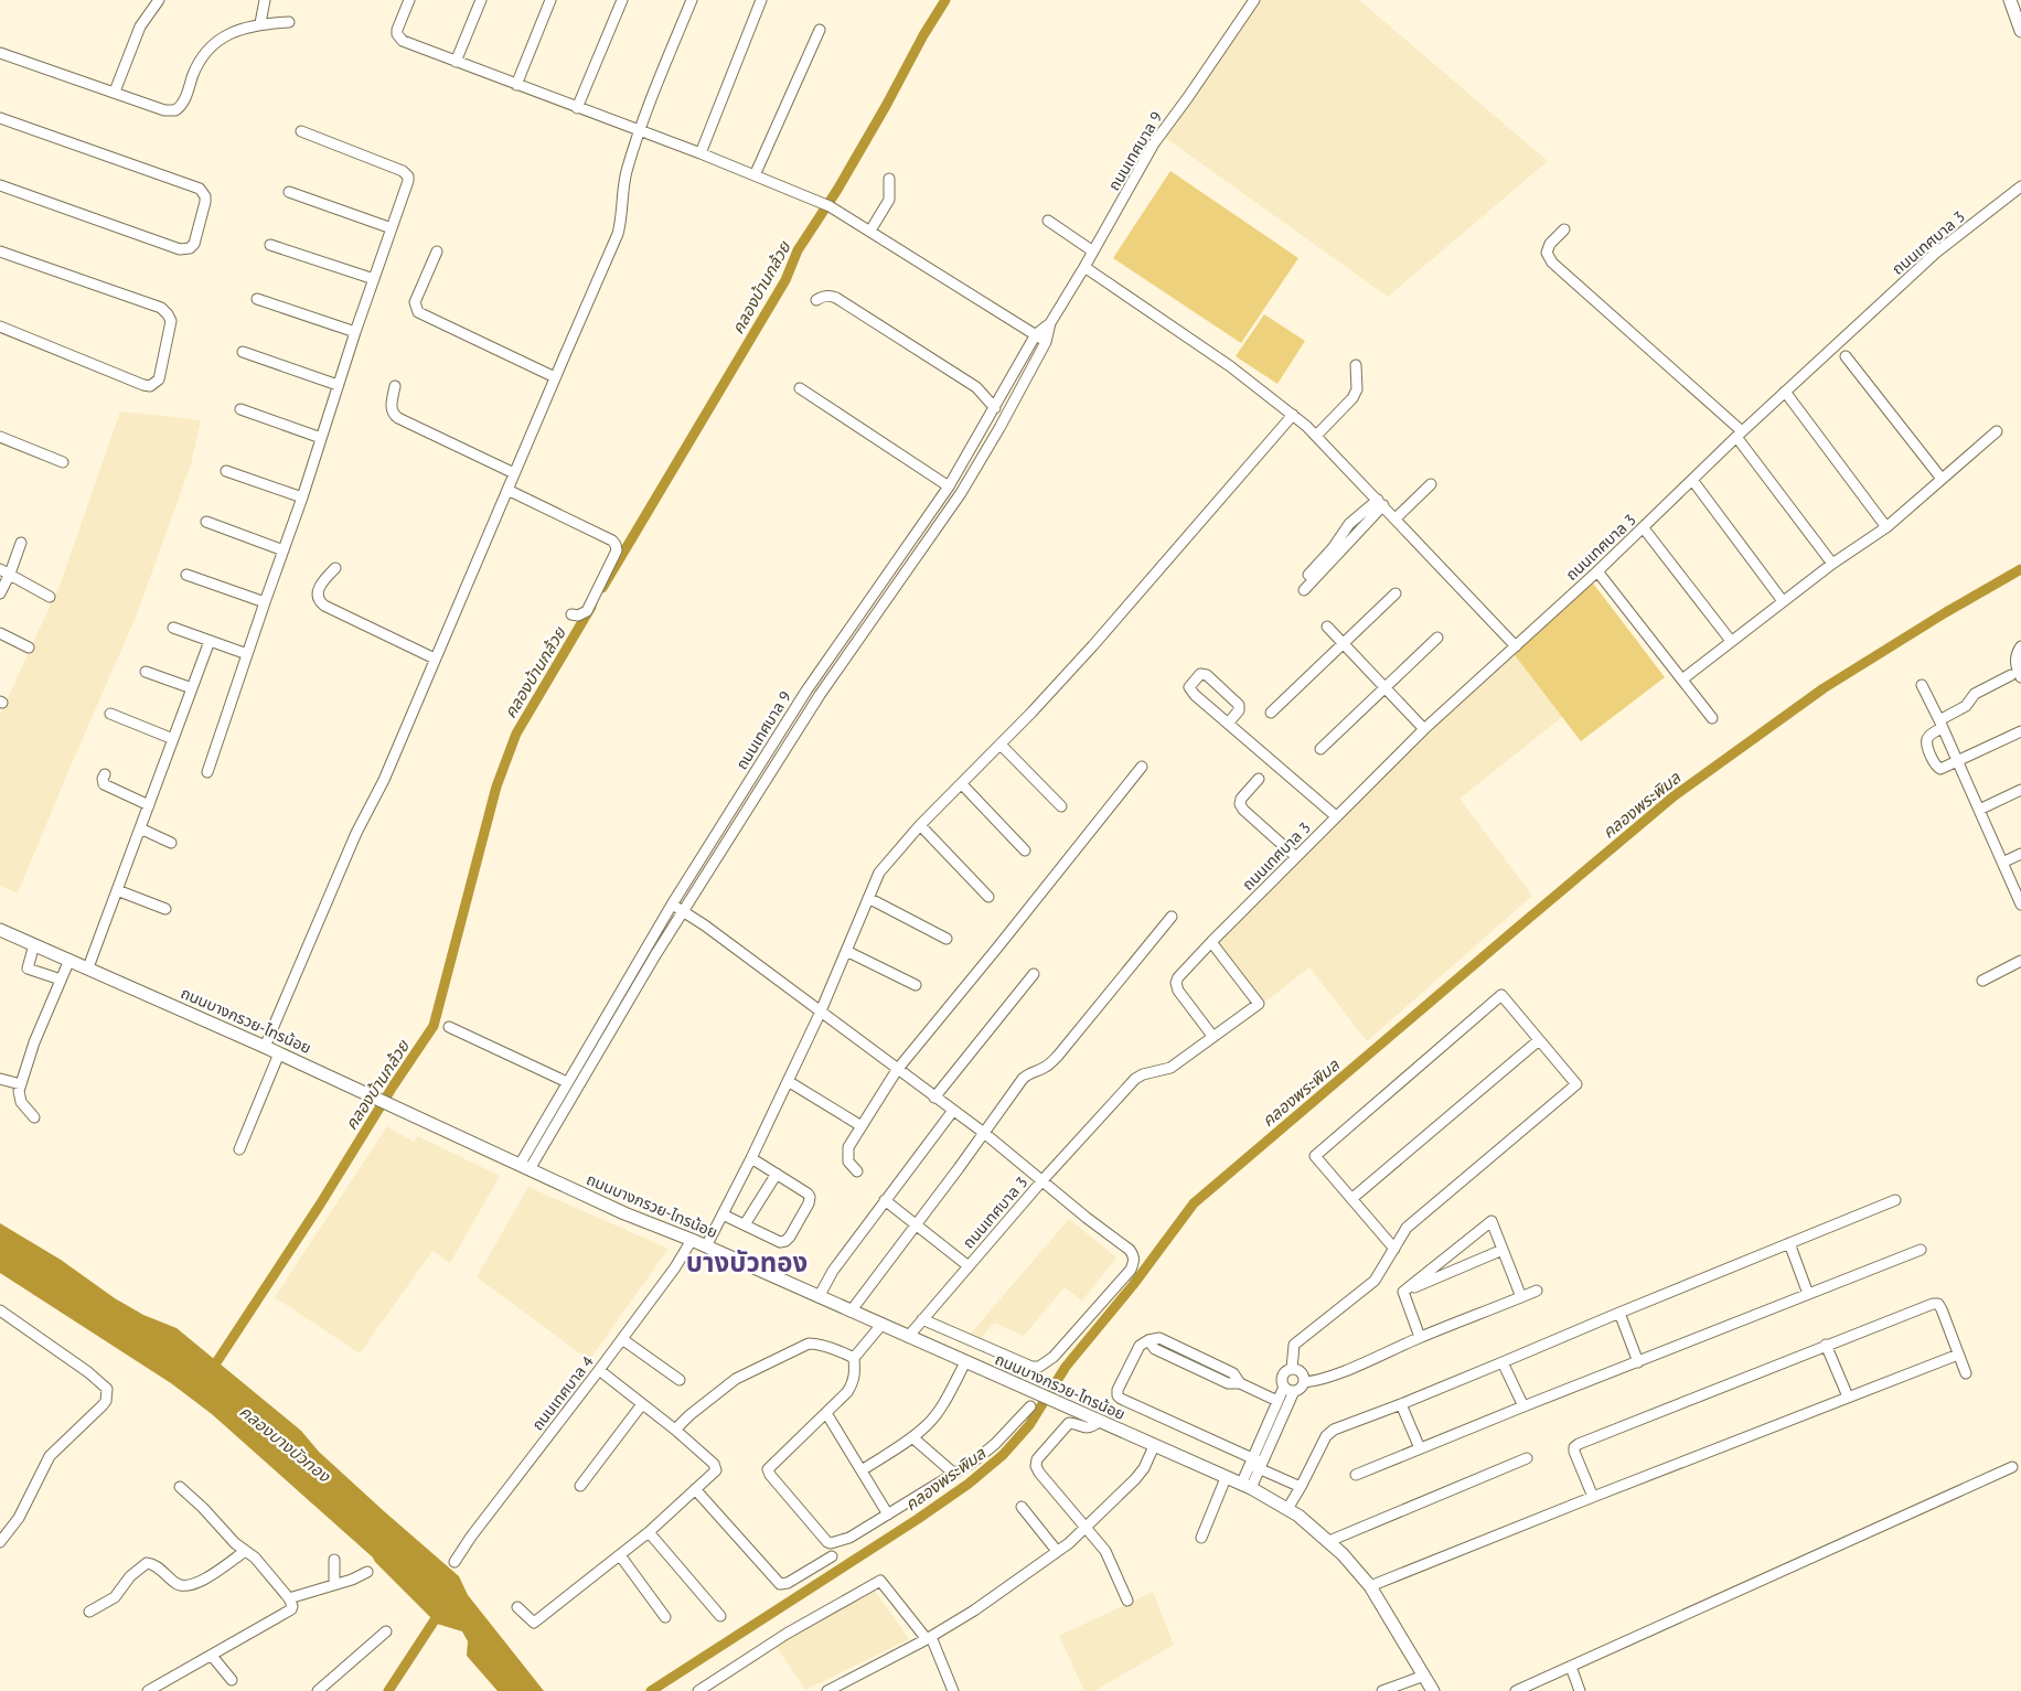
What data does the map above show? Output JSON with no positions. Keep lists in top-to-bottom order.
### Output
{
  "streets": {
    "main road": ["ถนนบางกรวย-ไทรน้อย"],
    "street": ["ถนนเทศบาล 9", "ถนนเทศบาล 3", "ถนนเทศบาล 4"]
  },
  "crossings": [
    ["ถนนเทศบาล 9", "ถนนบางกรวย-ไทรน้อย"],
    ["ถนนเทศบาล 3", "ถนนบางกรวย-ไทรน้อย"],
    ["ถนนบางกรวย-ไทรน้อย", "ถนนเทศบาล 4"]
  ],
  "districts": ["บางบัวทอง"],
  "water": ["คลองบ้านกล้วย", "คลองพระพิมล", "คลองบางบัวทอง"]
}
